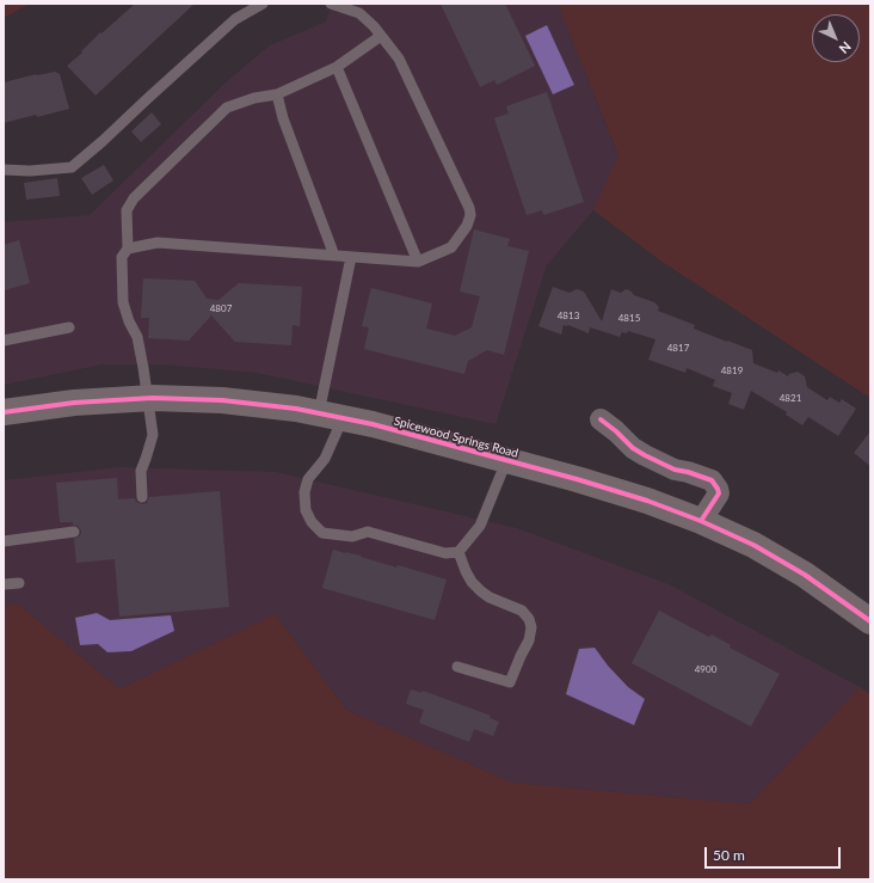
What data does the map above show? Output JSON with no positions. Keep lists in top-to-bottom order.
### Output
{
  "streets": {
    "main road": ["Spicewood Springs Road"]
  },
  "house_numbers": [
    "4807",
    "4813",
    "4815",
    "4817",
    "4819",
    "4821",
    "4900"
  ],
  "scale_bar": "50 m",
  "north": "bottom right"
}
